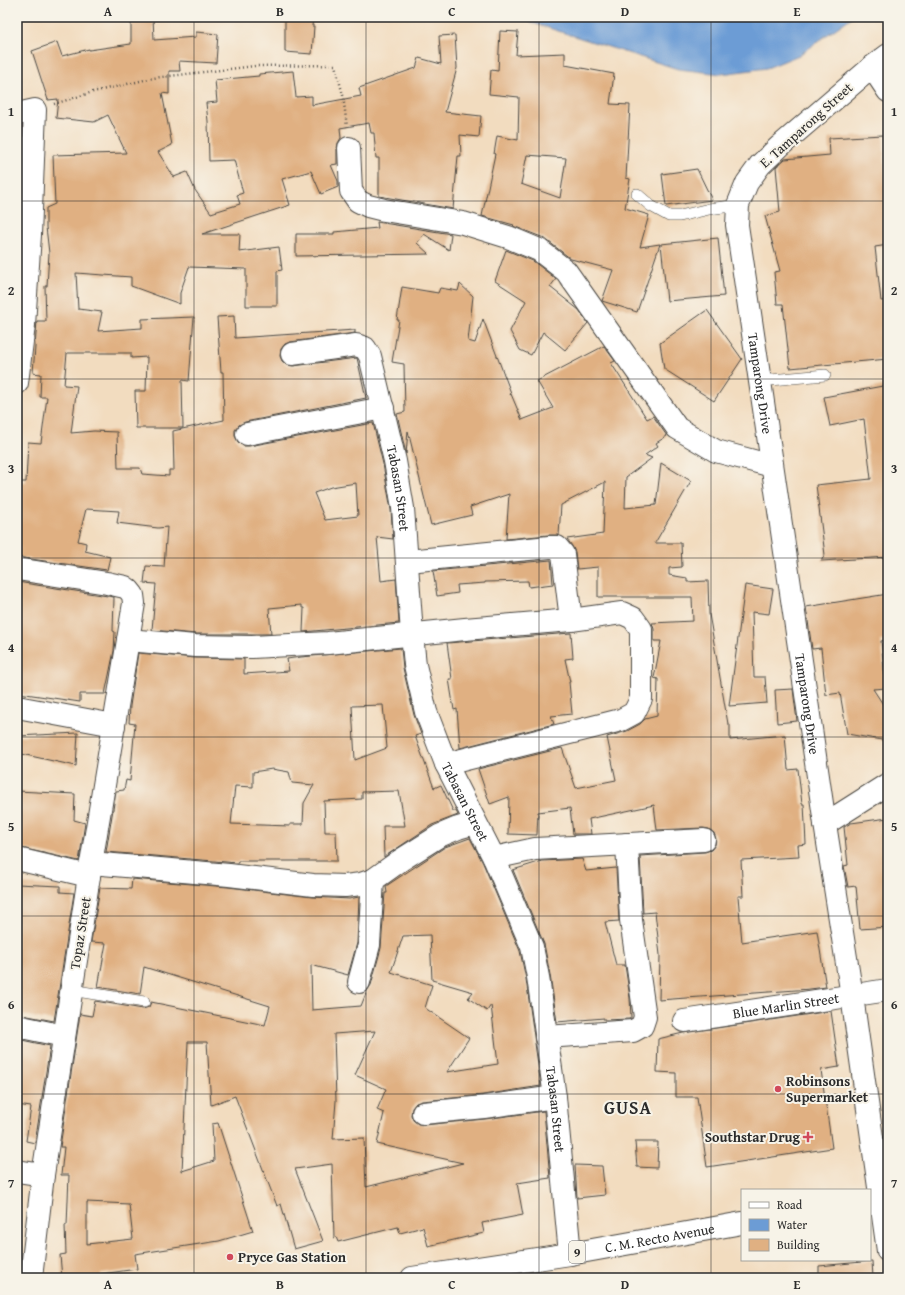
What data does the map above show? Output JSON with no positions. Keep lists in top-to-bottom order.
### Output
{
  "streets": {
    "main road": [
      "E. Tamparong Street",
      "Tamparong Drive",
      "Tabasan Street",
      "Topaz Street",
      "Blue Marlin Street",
      "C. M. Recto Avenue",
      "9"
    ]
  },
  "crossings": [
    ["E. Tamparong Street", "Tamparong Drive"],
    ["Tamparong Drive", "Blue Marlin Street"],
    ["Tabasan Street", "C. M. Recto Avenue"]
  ],
  "districts": ["GUSA"],
  "places": {
    "other": ["Robinsons Supermarket", "Pryce Gas Station"],
    "health": ["Southstar Drug"]
  },
  "legend": ["Road", "Water", "Building"],
  "grid": {
    "columns": [
      "A",
      "B",
      "C",
      "D",
      "E"
    ],
    "rows": [
      "1",
      "2",
      "3",
      "4",
      "5",
      "6",
      "7"
    ]
  }
}
